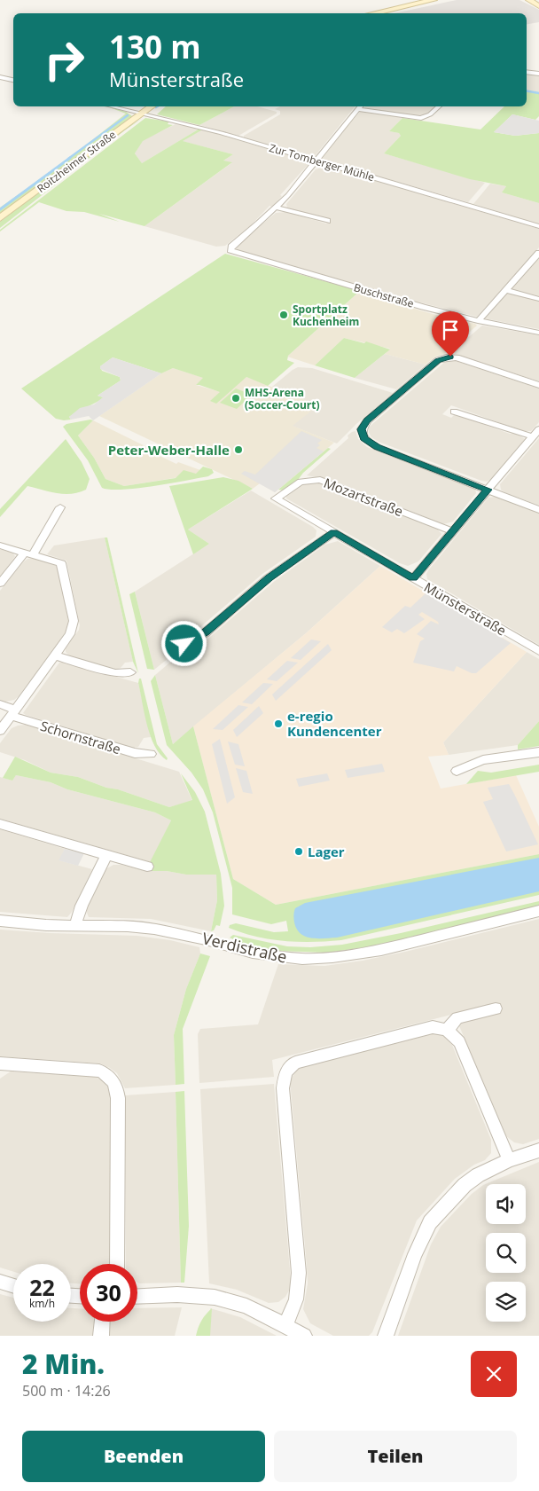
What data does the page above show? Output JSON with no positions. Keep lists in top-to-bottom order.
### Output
{
  "streets": {
    "street": [
      "Roitzheimer Straße",
      "Zur Tomberger Mühle",
      "Buschstraße",
      "Mozartstraße",
      "Münsterstraße",
      "Schornstraße",
      "Verdistraße"
    ]
  },
  "crossings": [
    ["Roitzheimer Straße", "Zur Tomberger Mühle"],
    ["Mozartstraße", "Münsterstraße"]
  ],
  "places": [
    "Sportplatz Kuchenheim",
    "MHS-Arena (Soccer-Court)",
    "Peter-Weber-Halle",
    "e-regio Kundencenter",
    "Lager"
  ],
  "page": {
    "turn": ["130 m", "Münsterstraße"],
    "speed": "22 km/h",
    "limit": "30",
    "heading": ["2 Min.", "500 m · 14:26"],
    "buttons": ["Beenden", "Teilen"]
  }
}
